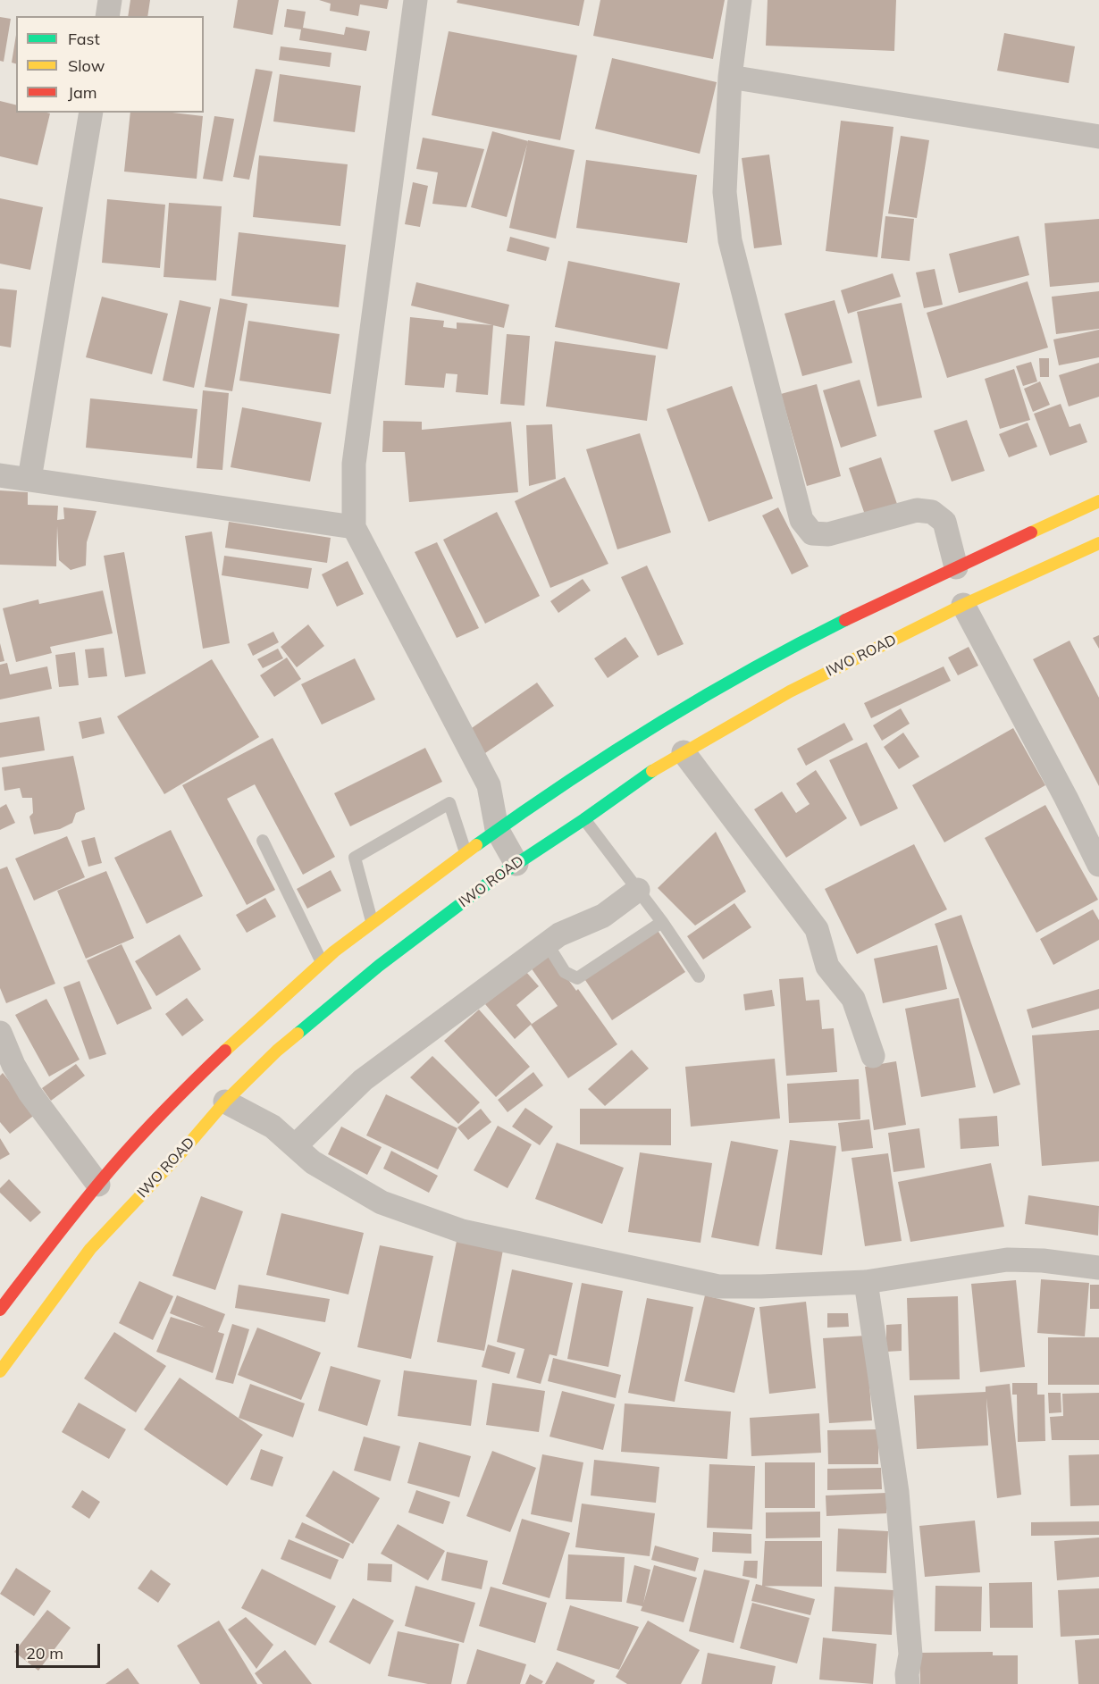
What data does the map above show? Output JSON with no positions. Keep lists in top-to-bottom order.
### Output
{
  "streets": {
    "main road": ["IWO ROAD"]
  },
  "legend": ["Fast", "Slow", "Jam"],
  "scale_bar": "20 m"
}
